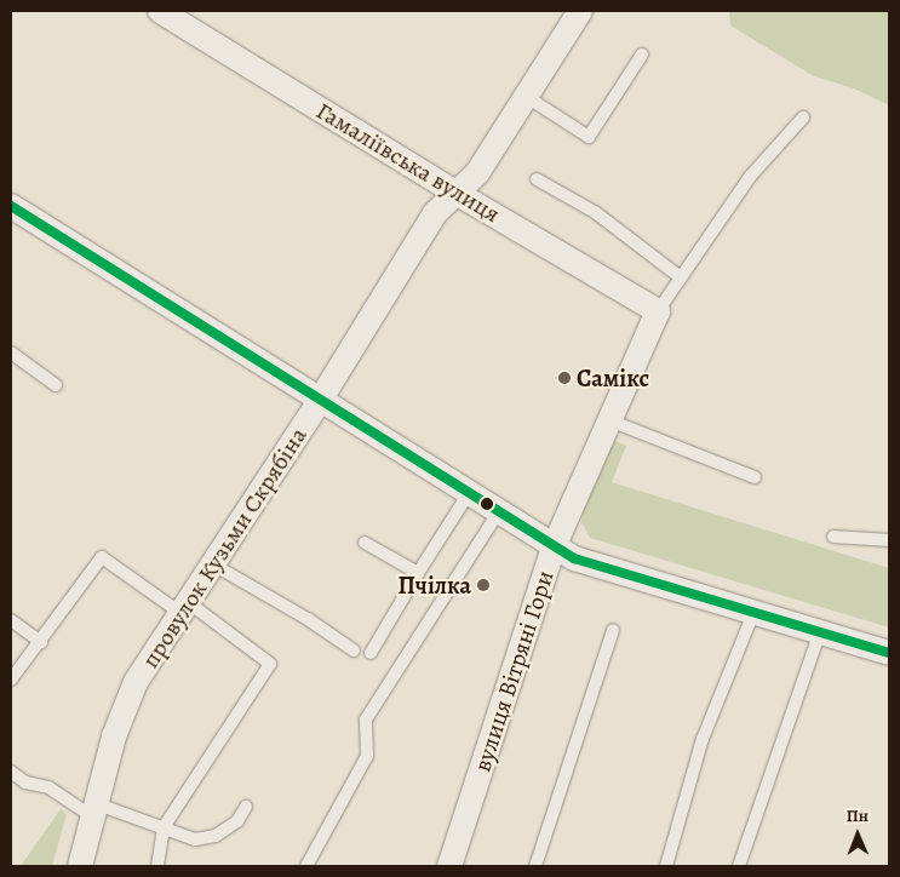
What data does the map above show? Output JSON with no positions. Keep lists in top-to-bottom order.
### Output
{
  "streets": {
    "street": ["Гамаліївська вулиця", "провулок Кузьми Скрябіна", "вулиця Вітряні Гори"]
  },
  "crossings": [
    ["Гамаліївська вулиця", "провулок Кузьми Скрябіна"],
    ["Гамаліївська вулиця", "вулиця Вітряні Гори"]
  ],
  "places": ["Самікс", "Пчілка"],
  "north": "top"
}
